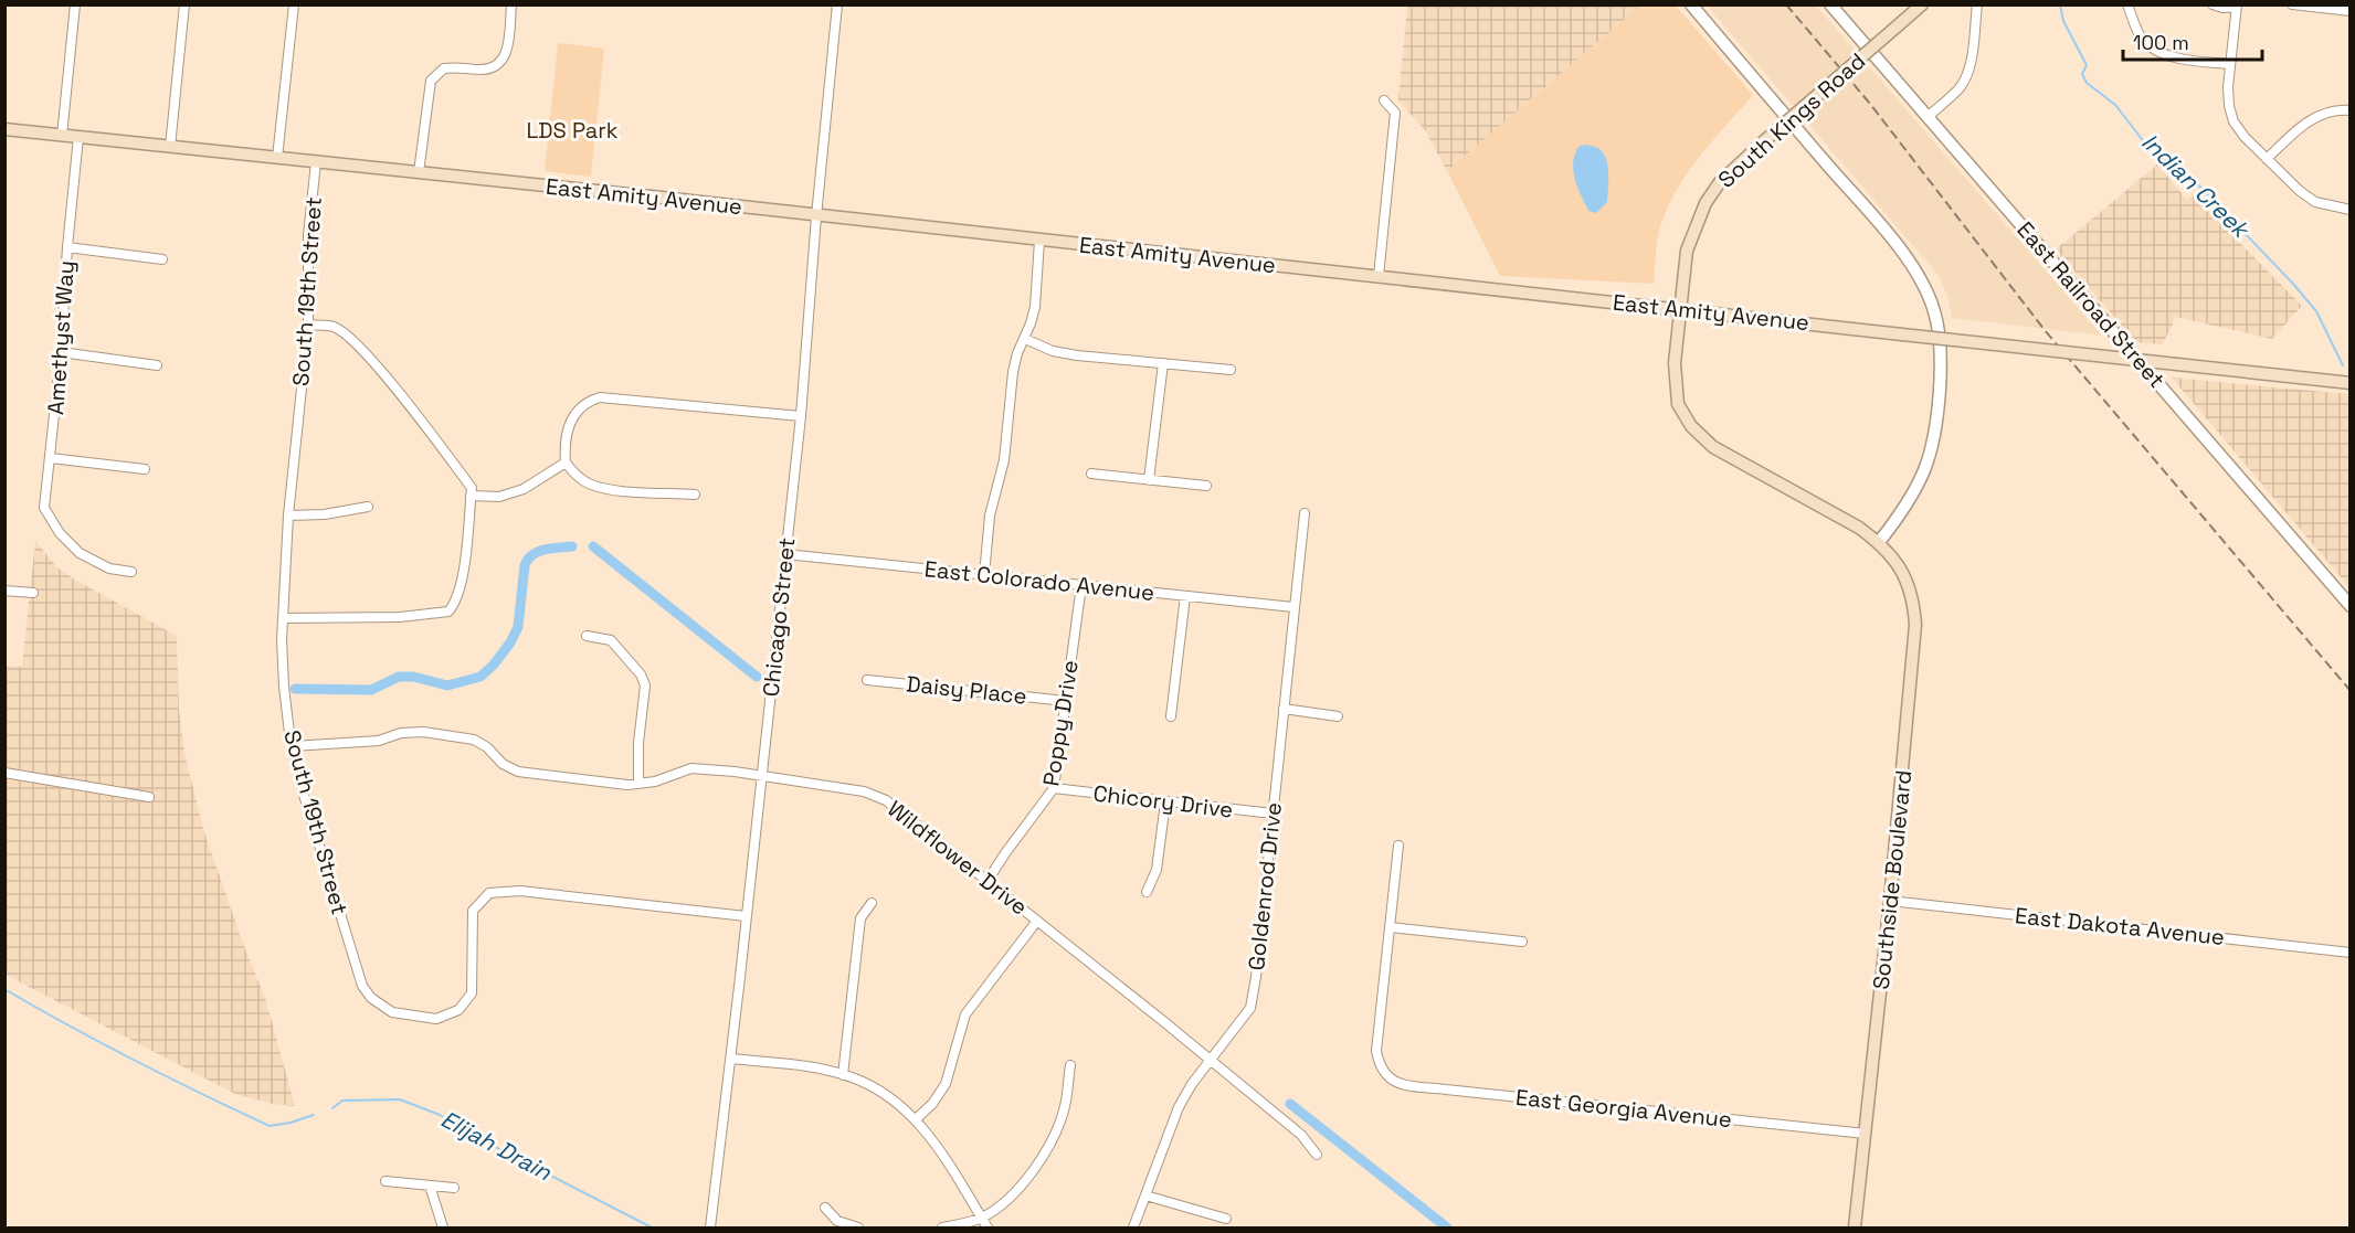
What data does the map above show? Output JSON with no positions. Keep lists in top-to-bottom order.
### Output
{
  "streets": {
    "main road": ["South Kings Road", "East Amity Avenue", "Southside Boulevard"],
    "street": [
      "South 19th Street",
      "East Railroad Street",
      "Amethyst Way",
      "East Colorado Avenue",
      "Chicago Street",
      "Daisy Place",
      "Poppy Drive",
      "Chicory Drive",
      "Wildflower Drive",
      "Goldenrod Drive",
      "East Dakota Avenue",
      "East Georgia Avenue"
    ]
  },
  "crossings": [
    ["South Kings Road", "East Amity Avenue"],
    ["South Kings Road", "Southside Boulevard"],
    ["East Amity Avenue", "South 19th Street"],
    ["East Amity Avenue", "Amethyst Way"],
    ["East Amity Avenue", "Chicago Street"],
    ["South 19th Street", "Chicago Street"],
    ["South 19th Street", "Wildflower Drive"],
    ["East Colorado Avenue", "Chicago Street"],
    ["East Colorado Avenue", "Poppy Drive"],
    ["East Colorado Avenue", "Goldenrod Drive"],
    ["Chicago Street", "Wildflower Drive"],
    ["Daisy Place", "Poppy Drive"],
    ["Poppy Drive", "Chicory Drive"],
    ["Poppy Drive", "Wildflower Drive"],
    ["Chicory Drive", "Goldenrod Drive"],
    ["Wildflower Drive", "Goldenrod Drive"],
    ["Southside Boulevard", "East Dakota Avenue"],
    ["Southside Boulevard", "East Georgia Avenue"]
  ],
  "water": ["Indian Creek", "Elijah Drain"],
  "parks": ["LDS Park"],
  "scale_bar": "100 m"
}
